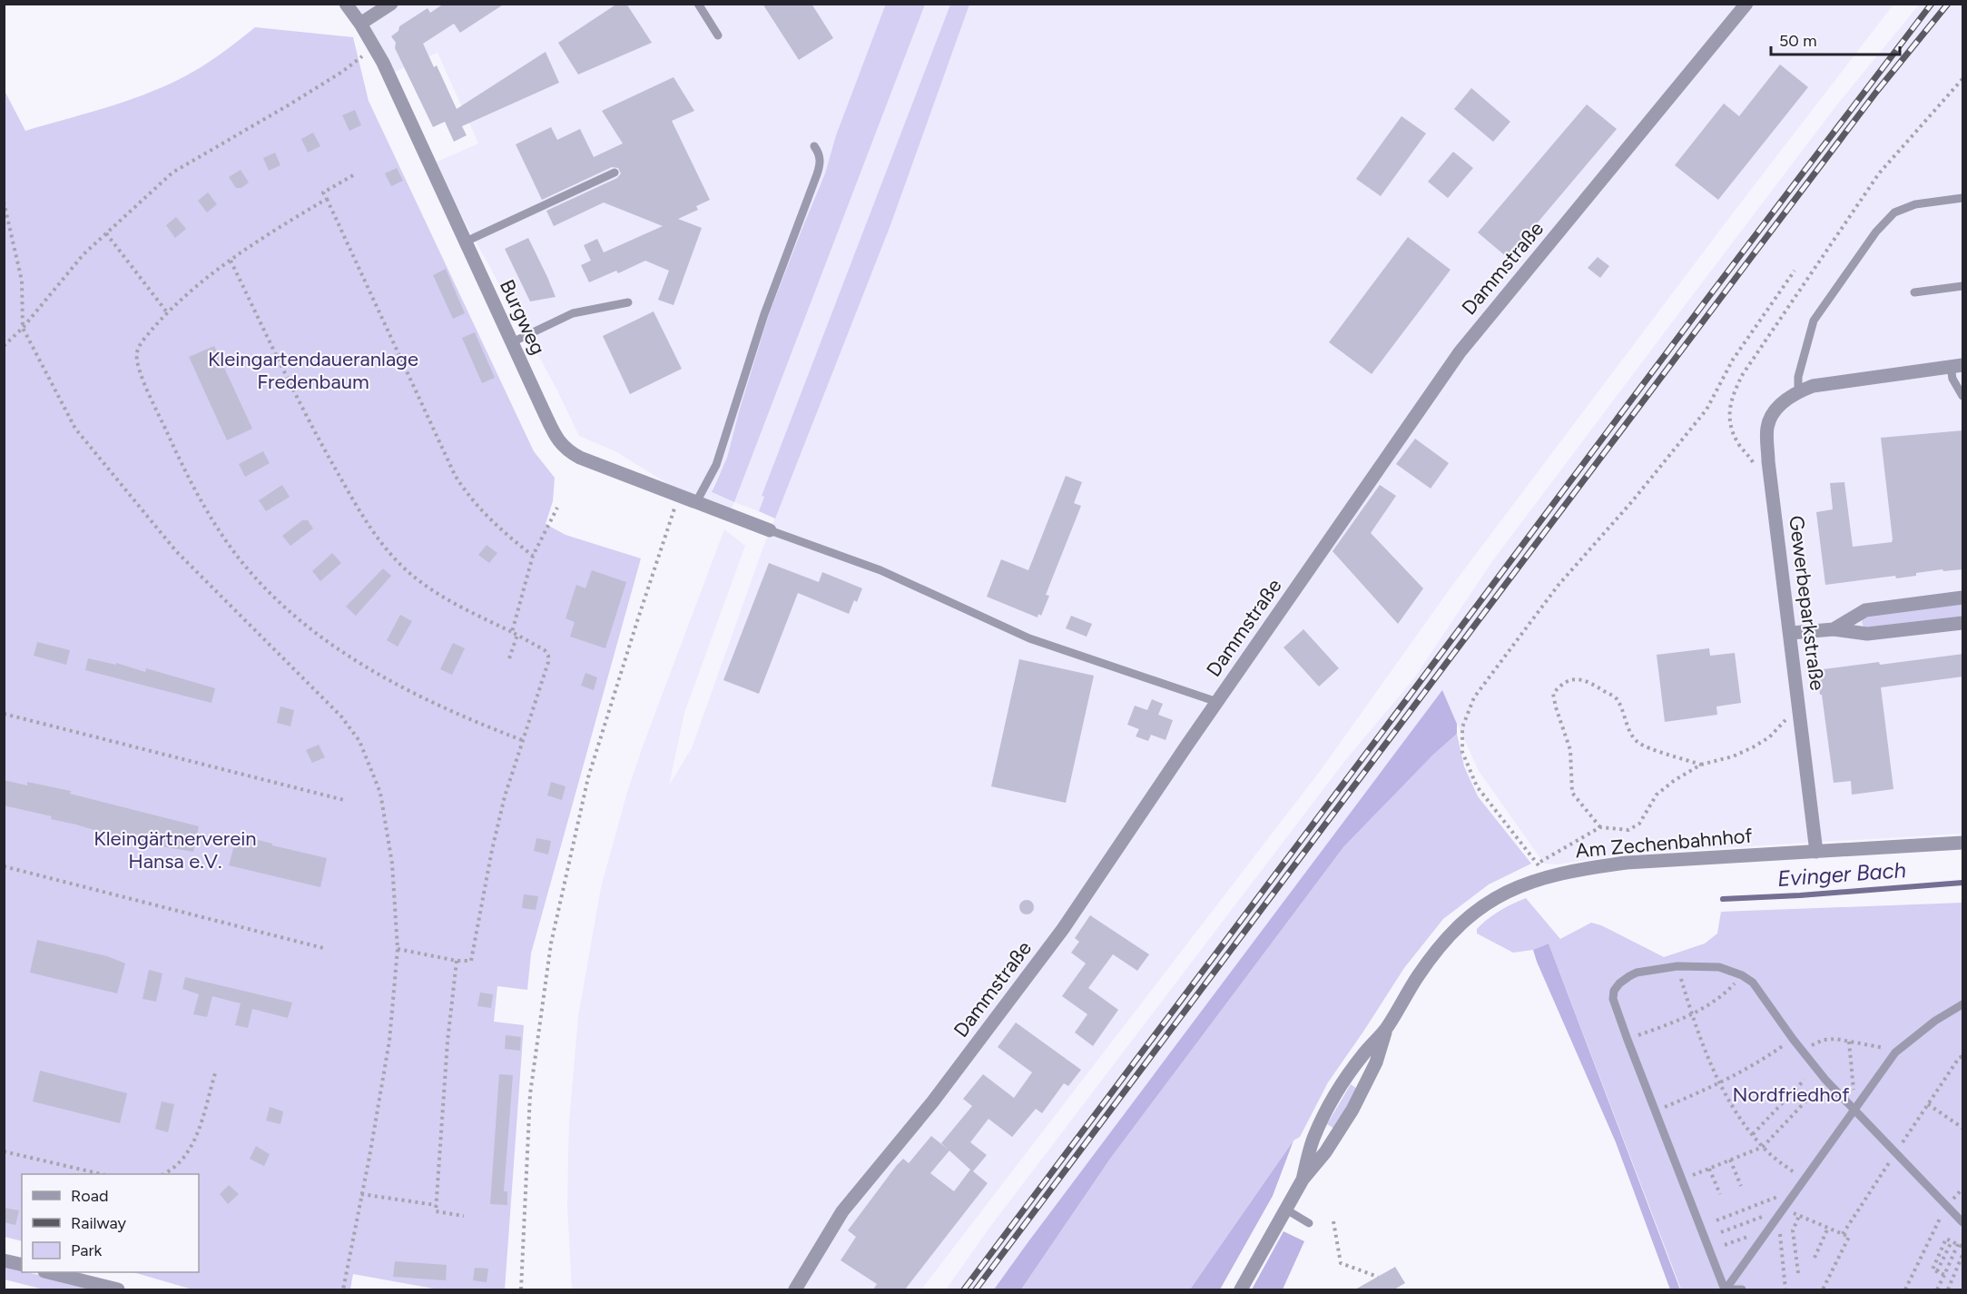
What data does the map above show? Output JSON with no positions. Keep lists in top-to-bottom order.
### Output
{
  "streets": {
    "street": [
      "Dammstraße",
      "Burgweg",
      "Gewerbeparkstraße",
      "Am Zechenbahnhof"
    ]
  },
  "crossings": [
    ["Gewerbeparkstraße", "Am Zechenbahnhof"]
  ],
  "water": ["Evinger Bach"],
  "parks": ["Kleingartendaueranlage Fredenbaum", "Kleingärtnerverein Hansa e.V.", "Nordfriedhof"],
  "legend": ["Road", "Railway", "Park"],
  "scale_bar": "50 m"
}
